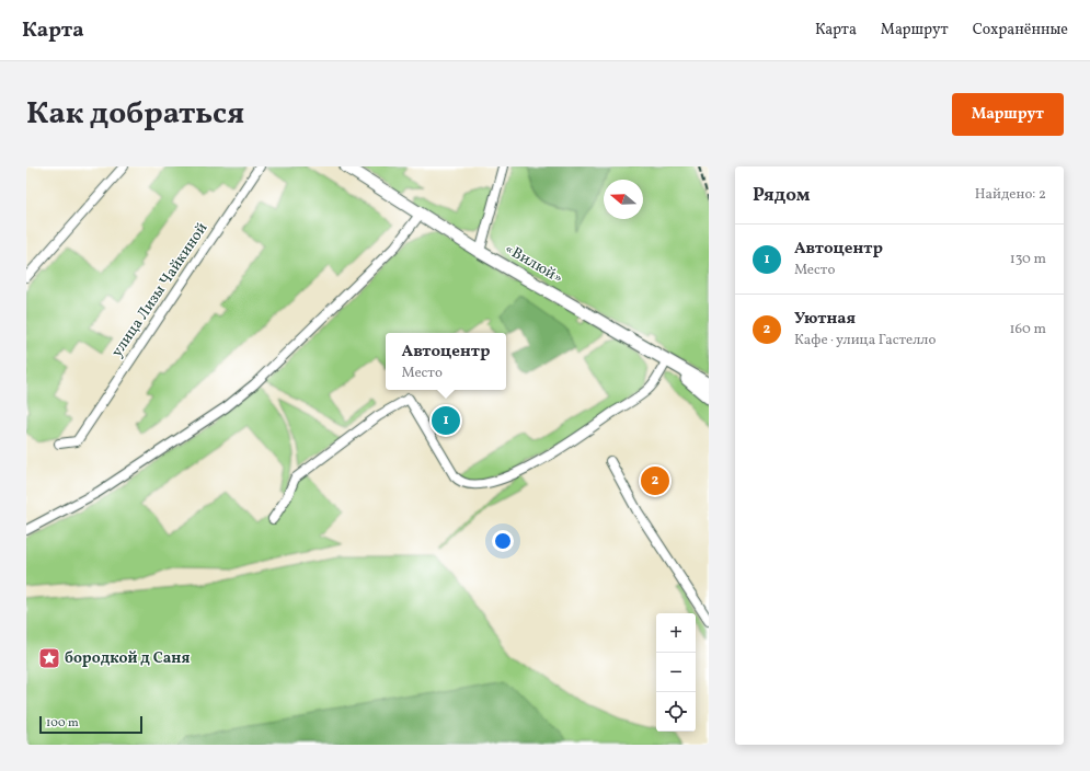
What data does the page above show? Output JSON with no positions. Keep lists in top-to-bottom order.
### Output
{
  "streets": {
    "highway": ["«Вилюй»"],
    "street": ["улица Лизы Чайкиной"]
  },
  "places": {
    "place": ["бородкой д Саня"]
  },
  "scale_bar": "100 m",
  "north": "left",
  "page": {
    "header": "Карта",
    "nav": ["Карта", "Маршрут", "Сохранённые"],
    "title": "Как добраться",
    "buttons": "Маршрут",
    "heading": ["Рядом", "Найдено: 2"],
    "list": [
      {
        "mark": "1",
        "name": "Автоцентр",
        "note": "Место",
        "value": "130 m"
      },
      {
        "mark": "2",
        "name": "Уютная",
        "note": "Кафе · улица Гастелло",
        "value": "160 m"
      }
    ],
    "popup": ["Автоцентр", "Место"],
    "pins": ["1", "2"],
    "map_buttons": ["+", "−"],
    "scale": "100 m"
  }
}
